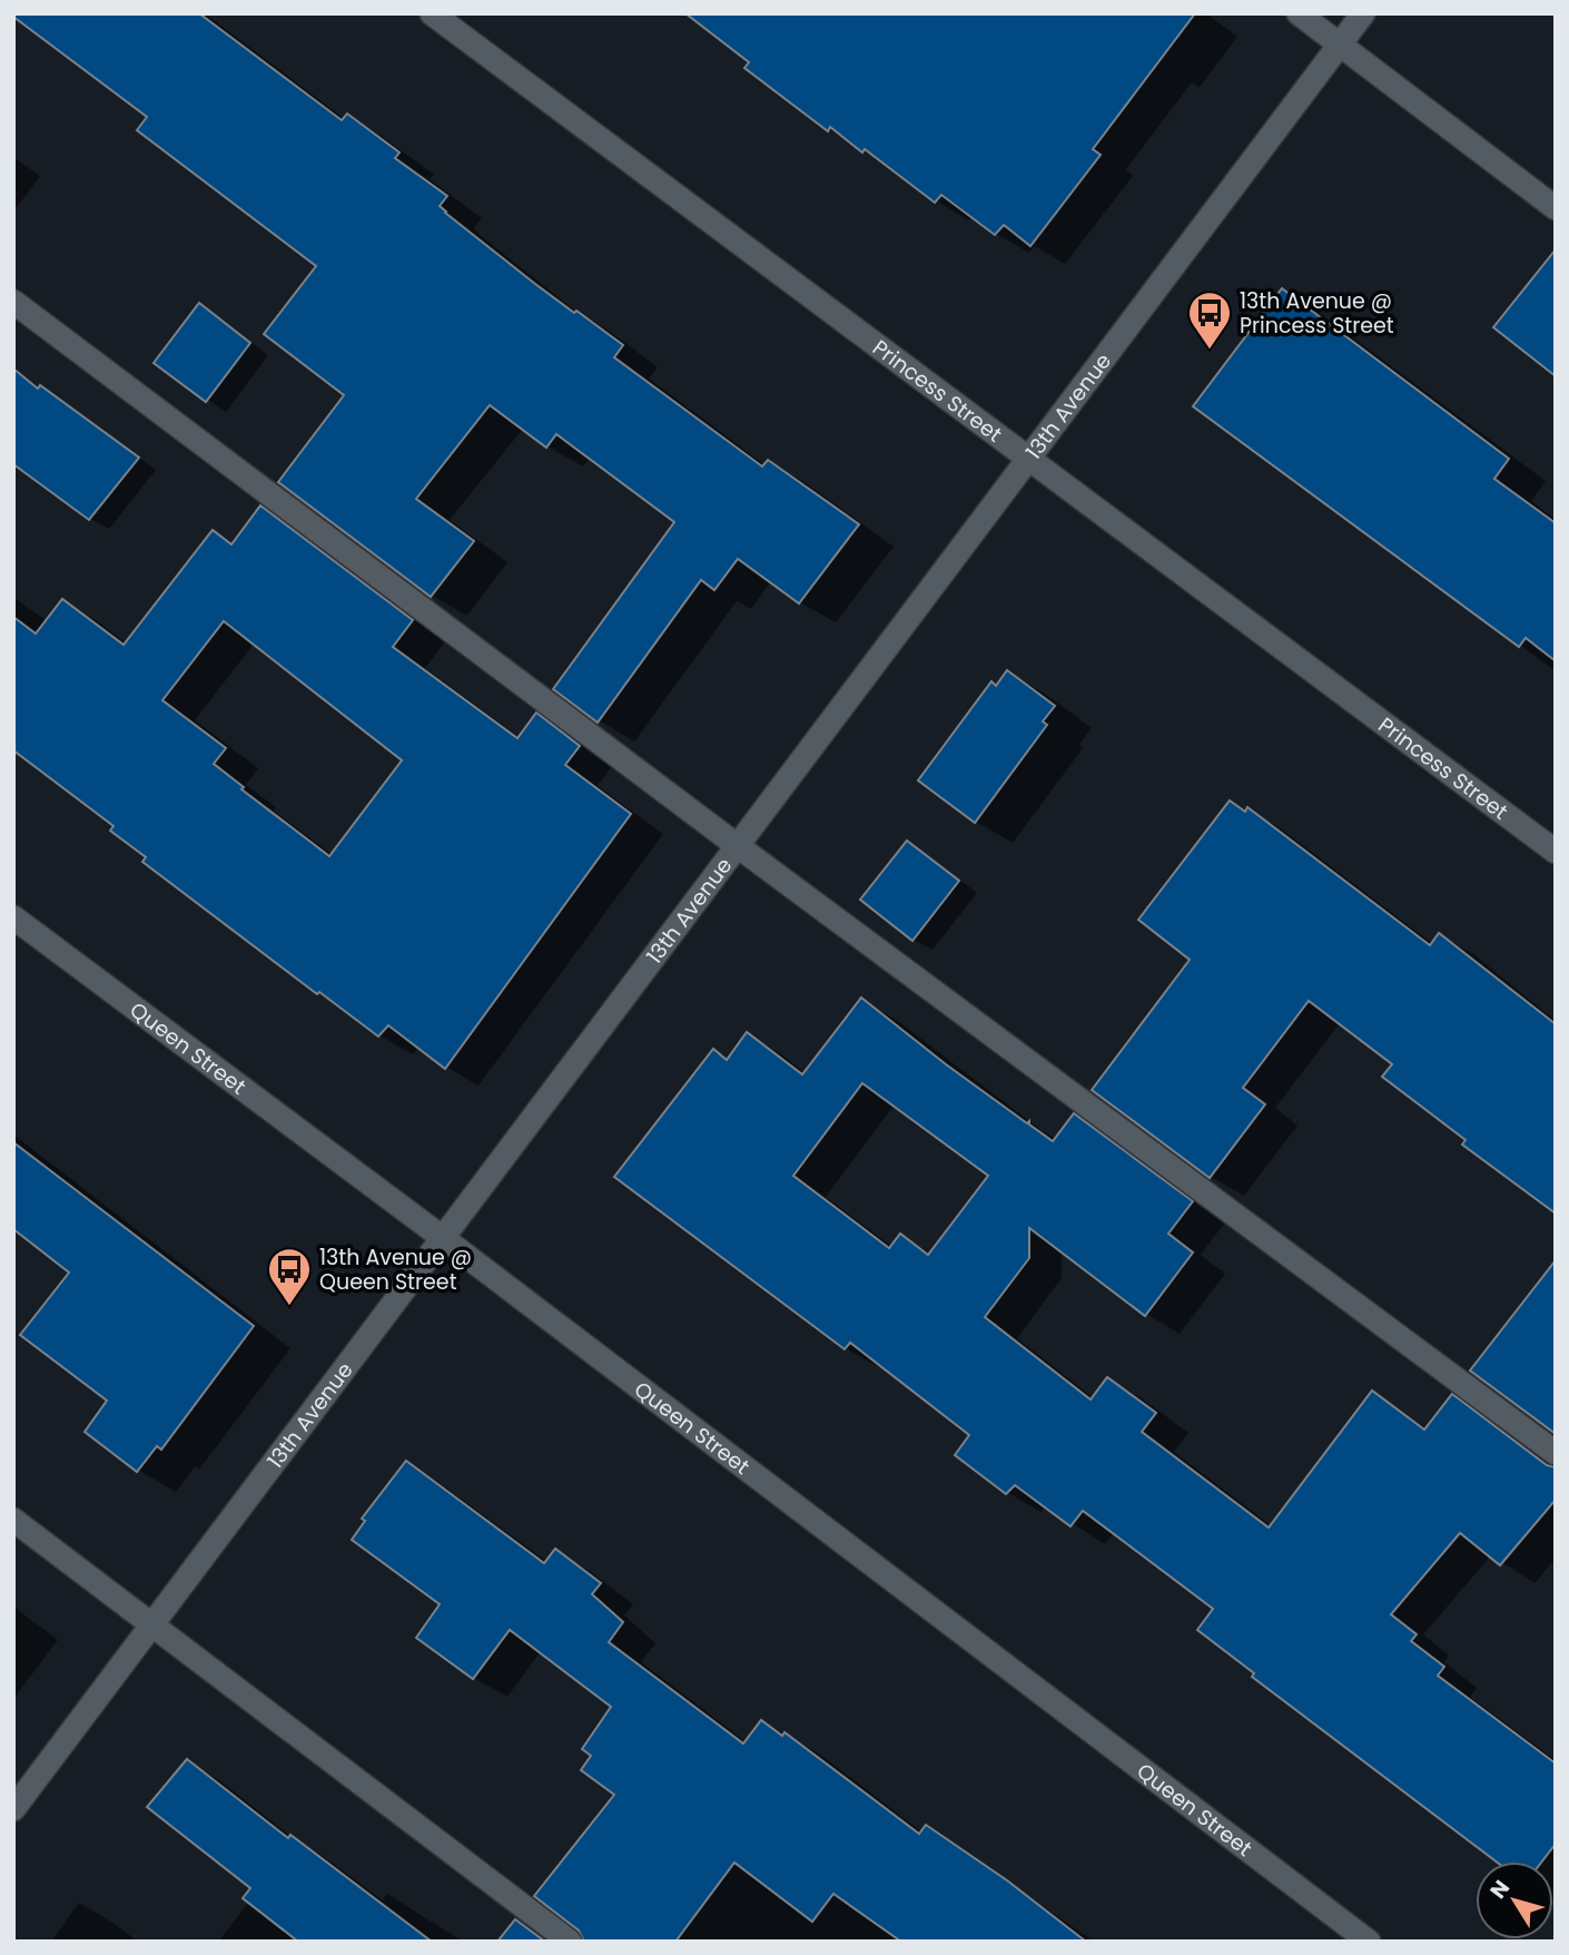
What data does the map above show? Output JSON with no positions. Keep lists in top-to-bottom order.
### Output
{
  "streets": {
    "street": ["Princess Street", "13th Avenue", "Queen Street"]
  },
  "crossings": [
    ["Princess Street", "13th Avenue"],
    ["13th Avenue", "Queen Street"]
  ],
  "places": {
    "bus stop": ["13th Avenue @ Princess Street", "13th Avenue @ Queen Street"]
  },
  "north": "top left"
}
